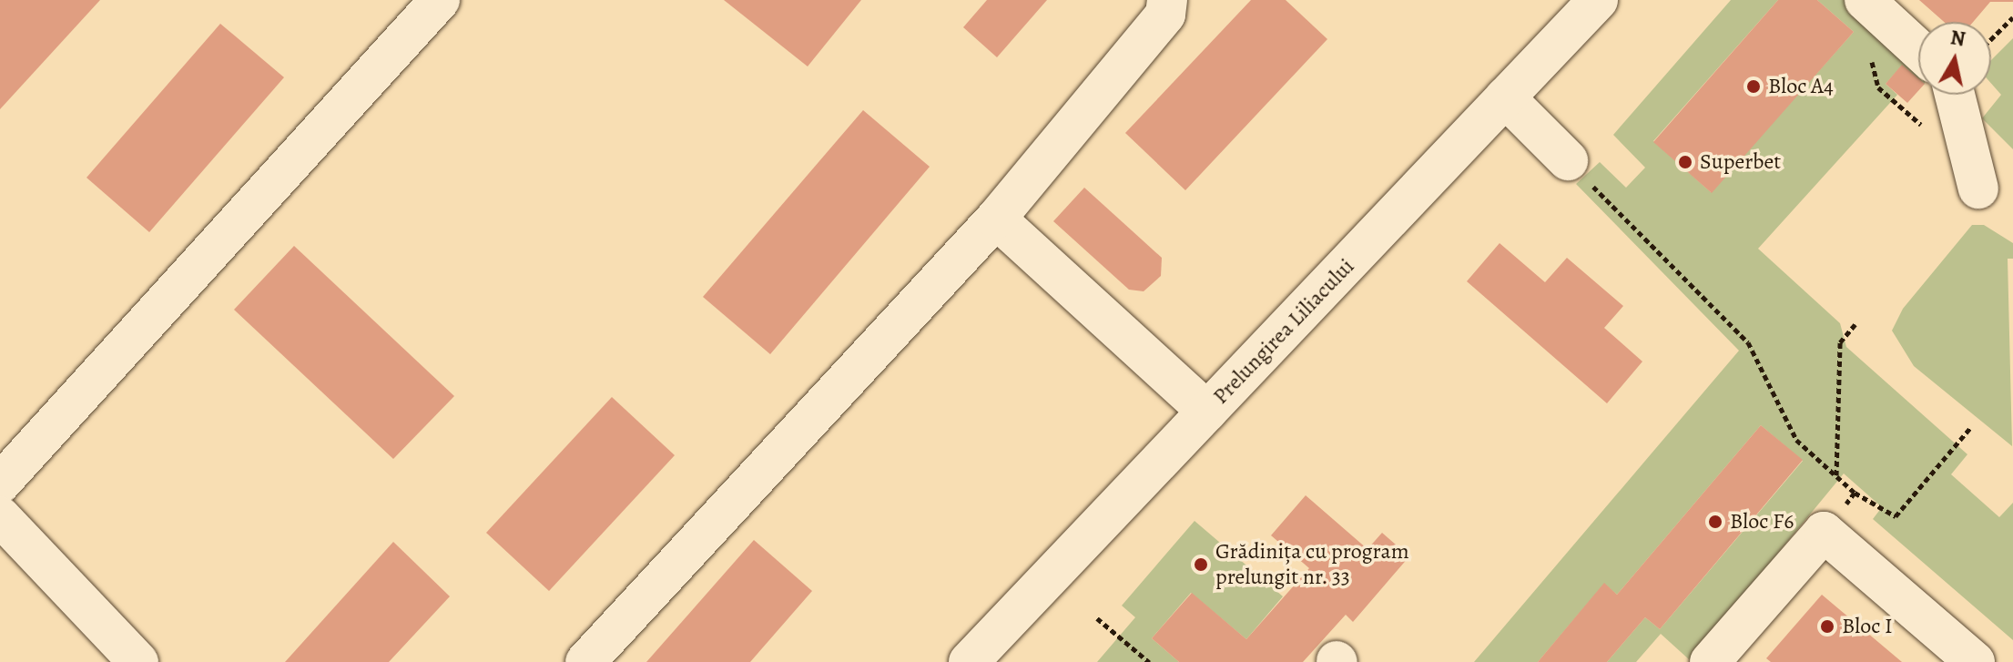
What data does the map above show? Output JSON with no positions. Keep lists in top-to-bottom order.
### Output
{
  "streets": {
    "street": ["Prelungirea Liliacului"]
  },
  "places": [
    "Bloc A4",
    "Superbet",
    "Bloc F6",
    "Grădinița cu program prelungit nr. 33",
    "Bloc I"
  ],
  "north": "top"
}
